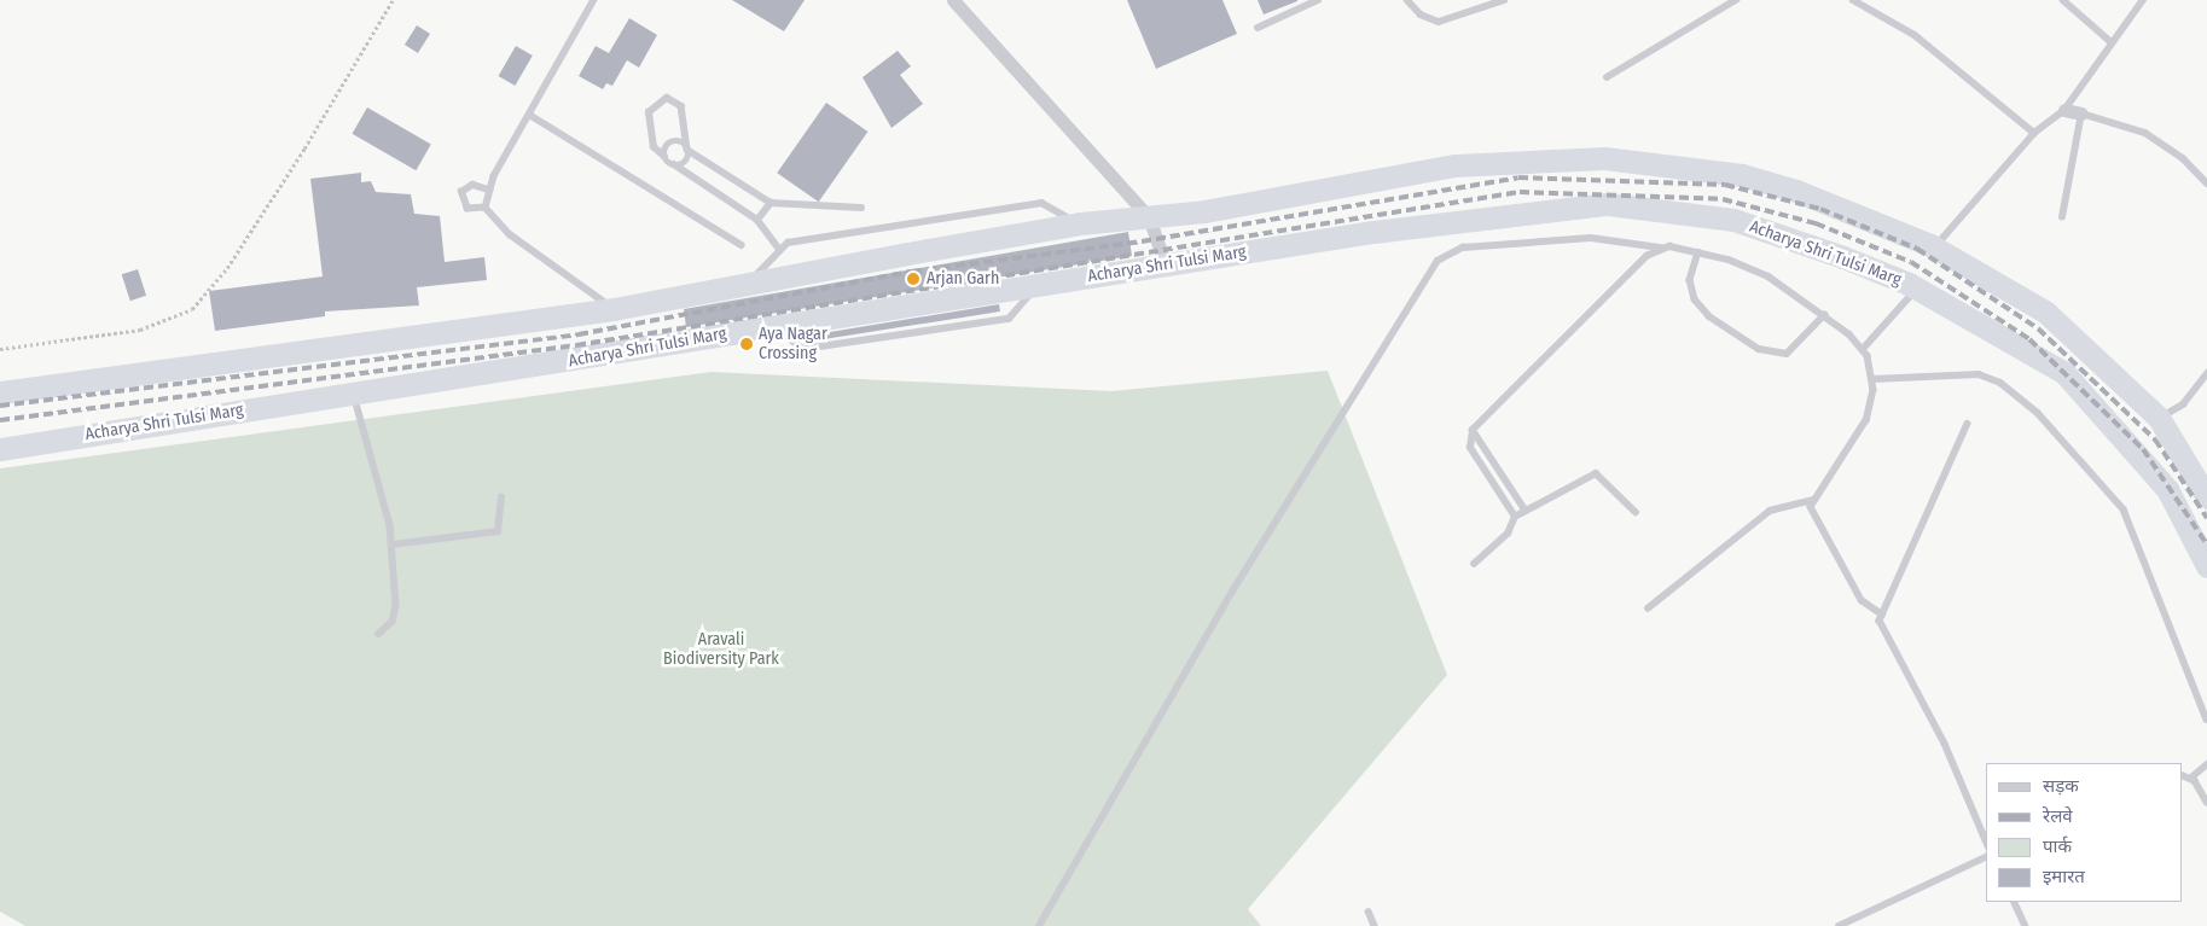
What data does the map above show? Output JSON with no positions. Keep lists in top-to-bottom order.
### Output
{
  "streets": {
    "highway": ["Acharya Shri Tulsi Marg"]
  },
  "parks": ["Aravali Biodiversity Park"],
  "places": ["Arjan Garh", "Aya Nagar Crossing"],
  "legend": [
    "सड़क",
    "रेलवे",
    "पार्क",
    "इमारत"
  ]
}
